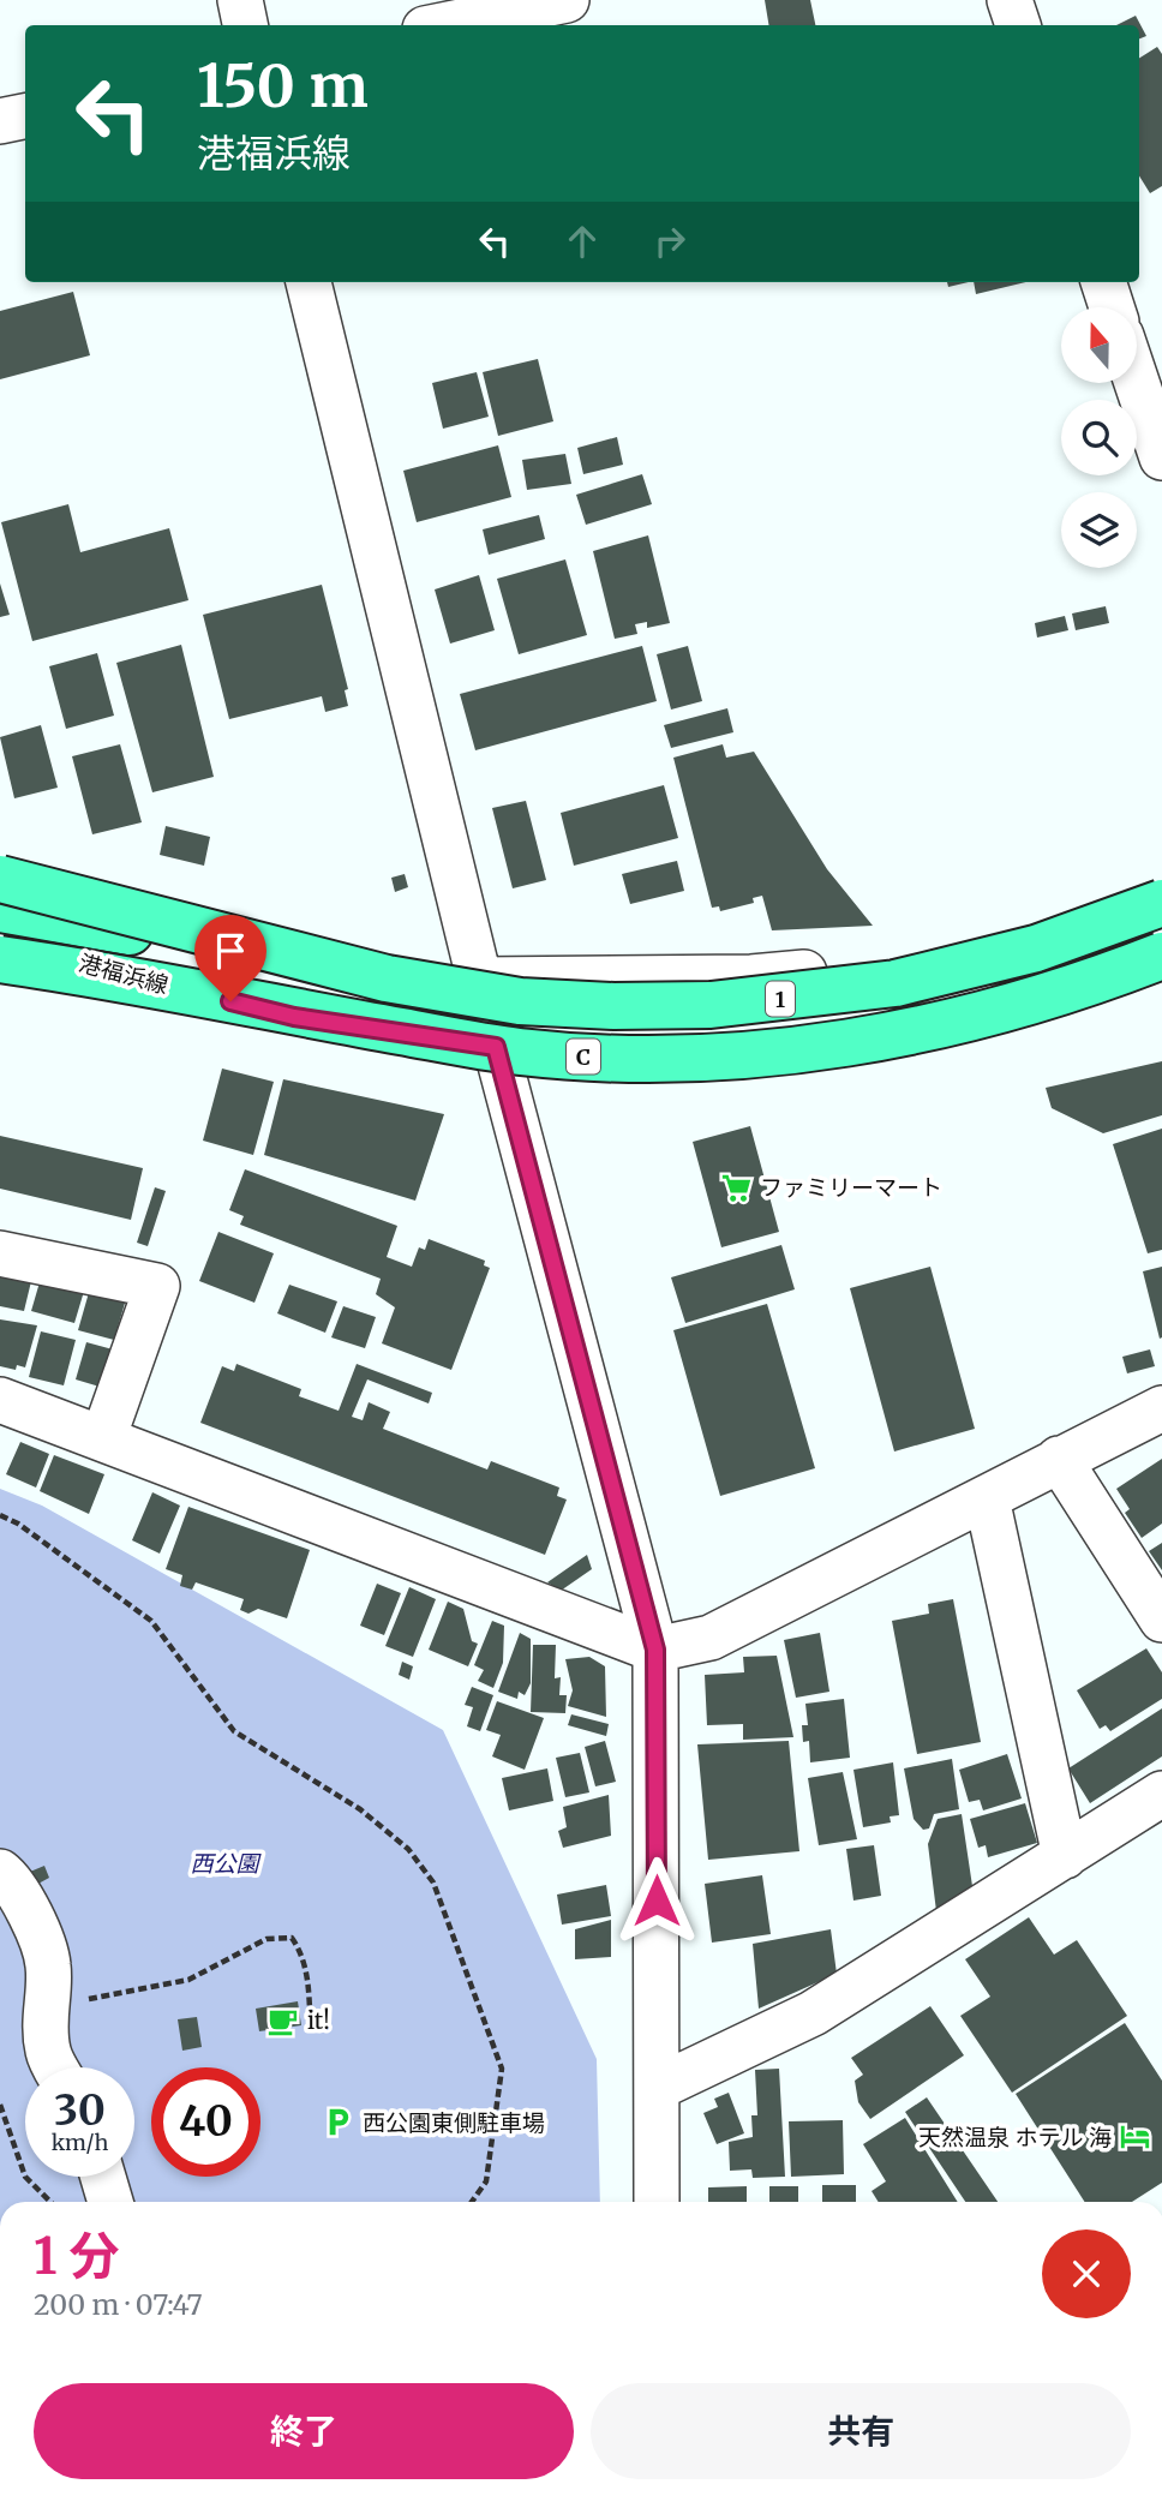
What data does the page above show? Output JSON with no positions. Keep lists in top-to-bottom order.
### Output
{
  "streets": {
    "highway": ["1", "C"],
    "street": ["港福浜線"]
  },
  "parks": ["西公園"],
  "places": {
    "supermarket": ["ファミリーマート"],
    "cafe": ["it!"],
    "parking": ["西公園東側駐車場"],
    "hotel": ["天然温泉 ホテル 海"]
  },
  "north": "top",
  "page": {
    "turn": ["150 m", "港福浜線"],
    "speed": "30 km/h",
    "limit": "40",
    "heading": ["1 分", "200 m · 07:47"],
    "buttons": ["終了", "共有"]
  }
}
